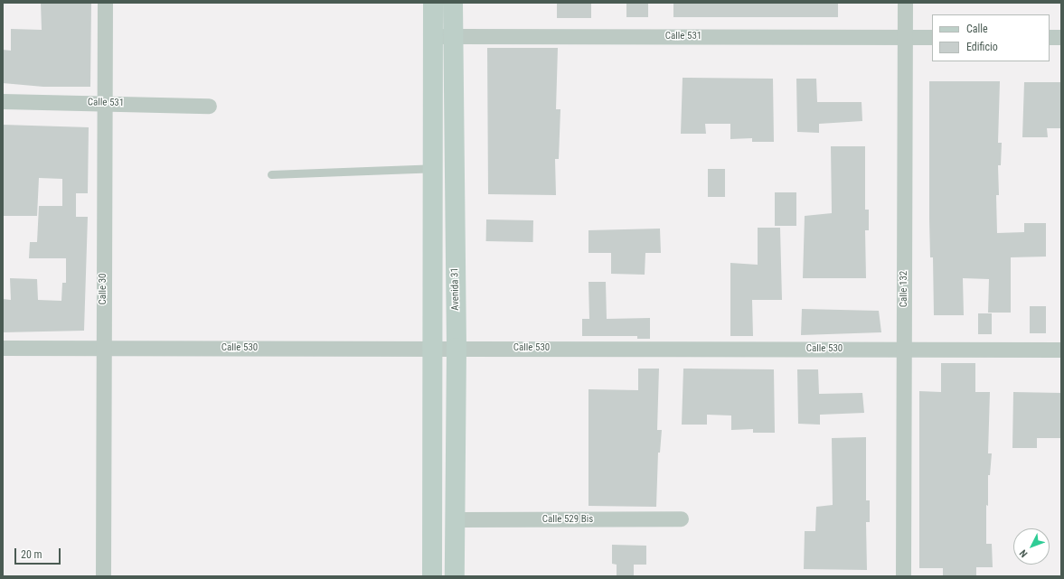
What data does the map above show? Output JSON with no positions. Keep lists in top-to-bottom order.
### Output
{
  "streets": {
    "main road": ["Avenida 31"],
    "street": [
      "Calle 531",
      "Calle 30",
      "Calle 132",
      "Calle 530",
      "Calle 529 Bis"
    ]
  },
  "crossings": [
    ["Calle 531", "Calle 30"],
    ["Calle 531", "Avenida 31"],
    ["Calle 531", "Calle 132"],
    ["Calle 30", "Calle 530"],
    ["Avenida 31", "Calle 530"],
    ["Avenida 31", "Calle 529 Bis"],
    ["Calle 132", "Calle 530"]
  ],
  "legend": ["Calle", "Edificio"],
  "scale_bar": "20 m",
  "north": "bottom left"
}
